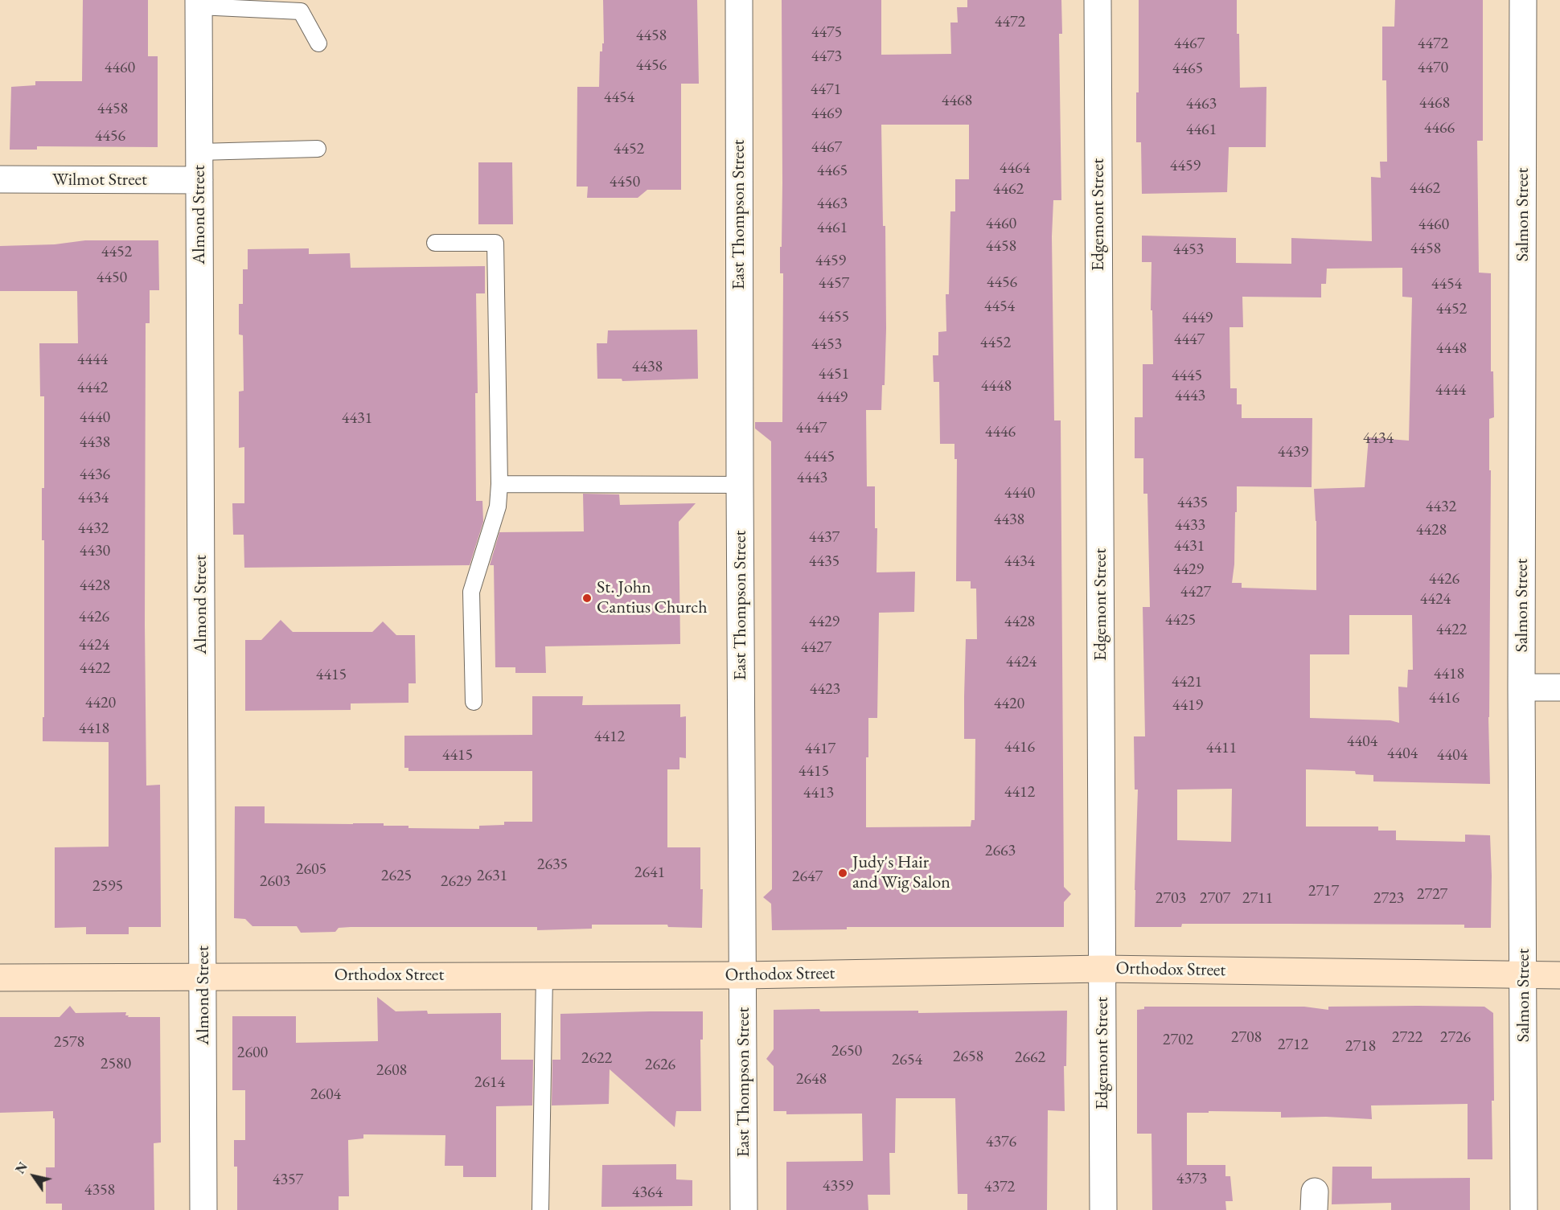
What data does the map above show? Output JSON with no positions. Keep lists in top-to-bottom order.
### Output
{
  "streets": {
    "street": [
      "Wilmot Street",
      "Almond Street",
      "East Thompson Street",
      "Edgemont Street",
      "Salmon Street",
      "Orthodox Street"
    ]
  },
  "crossings": [
    ["Wilmot Street", "Almond Street"],
    ["Almond Street", "Orthodox Street"],
    ["East Thompson Street", "Orthodox Street"],
    ["Edgemont Street", "Orthodox Street"],
    ["Salmon Street", "Orthodox Street"]
  ],
  "places": ["St. John Cantius Church", "Judy's Hair and Wig Salon"],
  "house_numbers": [
    "4472",
    "4475",
    "4458",
    "4467",
    "4472",
    "4473",
    "4456",
    "4460",
    "4470",
    "4465",
    "4471",
    "4454",
    "4468",
    "4468",
    "4463",
    "4458",
    "4469",
    "4466",
    "4461",
    "4456",
    "4467",
    "4452",
    "4459",
    "4464",
    "4465",
    "4450",
    "4462",
    "4462",
    "4463",
    "4460",
    "4460",
    "4461",
    "4458",
    "4458",
    "4453",
    "4452",
    "4459",
    "4450",
    "4456",
    "4457",
    "4454",
    "4454",
    "4452",
    "4455",
    "4449",
    "4447",
    "4452",
    "4453",
    "4448",
    "4444",
    "4438",
    "4451",
    "4445",
    "4448",
    "4442",
    "4444",
    "4443",
    "4449",
    "4440",
    "4431",
    "4447",
    "4446",
    "4434",
    "4438",
    "4439",
    "4445",
    "4436",
    "4443",
    "4440",
    "4434",
    "4435",
    "4432",
    "4438",
    "4433",
    "4432",
    "4428",
    "4437",
    "4431",
    "4430",
    "4435",
    "4434",
    "4429",
    "4426",
    "4428",
    "4427",
    "4424",
    "4426",
    "4425",
    "4429",
    "4428",
    "4422",
    "4424",
    "4427",
    "4424",
    "4422",
    "4418",
    "4415",
    "4421",
    "4423",
    "4416",
    "4420",
    "4420",
    "4419",
    "4418",
    "4412",
    "4404",
    "4416",
    "4411",
    "4417",
    "4404",
    "4415",
    "4404",
    "4415",
    "4412",
    "4413",
    "2663",
    "2635",
    "2605",
    "2641",
    "2625",
    "2631",
    "2647",
    "2603",
    "2629",
    "2595",
    "2717",
    "2727",
    "2703",
    "2707",
    "2711",
    "2723",
    "2708",
    "2722",
    "2726",
    "2702",
    "2578",
    "2712",
    "2718",
    "2650",
    "2600",
    "2658",
    "2662",
    "2622",
    "2654",
    "2580",
    "2626",
    "2608",
    "2648",
    "2614",
    "2604",
    "4376",
    "4373",
    "4357",
    "4359",
    "4372",
    "4358",
    "4364"
  ],
  "north": "top left"
}
